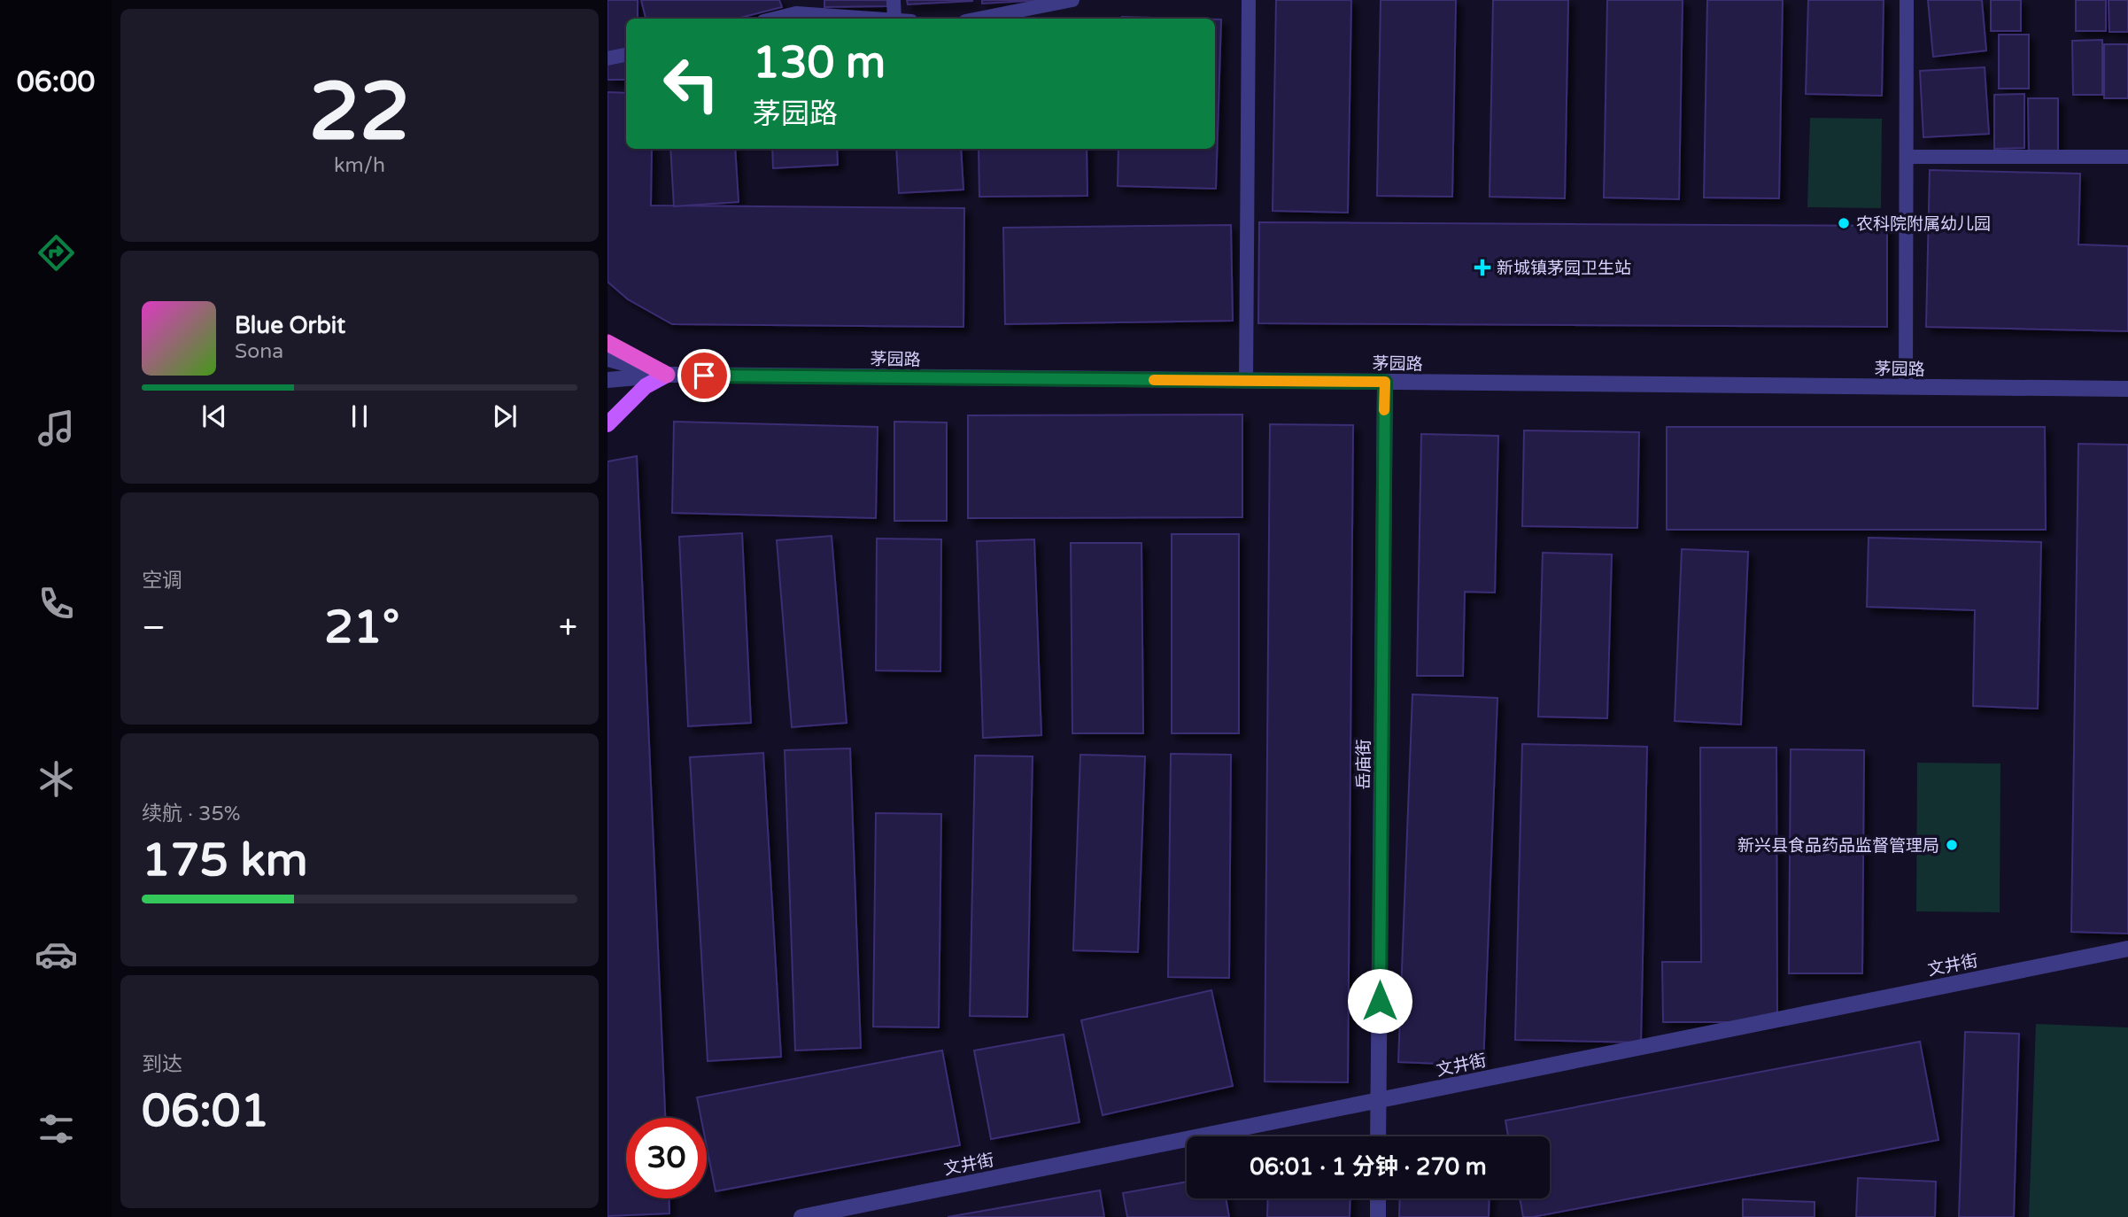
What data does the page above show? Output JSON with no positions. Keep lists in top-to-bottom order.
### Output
{
  "streets": {
    "street": ["茅园路", "岳庙街", "文井街"]
  },
  "crossings": [
    ["茅园路", "岳庙街"],
    ["岳庙街", "文井街"]
  ],
  "places": {
    "other": ["农科院附属幼儿园", "新兴县食品药品监督管理局"],
    "health": ["新城镇茅园卫生站"]
  },
  "page": {
    "tabs": "06:00",
    "tile": [
      ["22", "km/h"],
      "空调",
      ["续航 · 35%", "175 km"],
      ["到达", "06:01"]
    ],
    "turn": ["130 m", "茅园路"],
    "song": ["Blue Orbit", "Sona"],
    "heat": ["−", "21°", "+"],
    "limit": "30",
    "trip": "06:01 · 1 分钟 · 270 m"
  }
}
